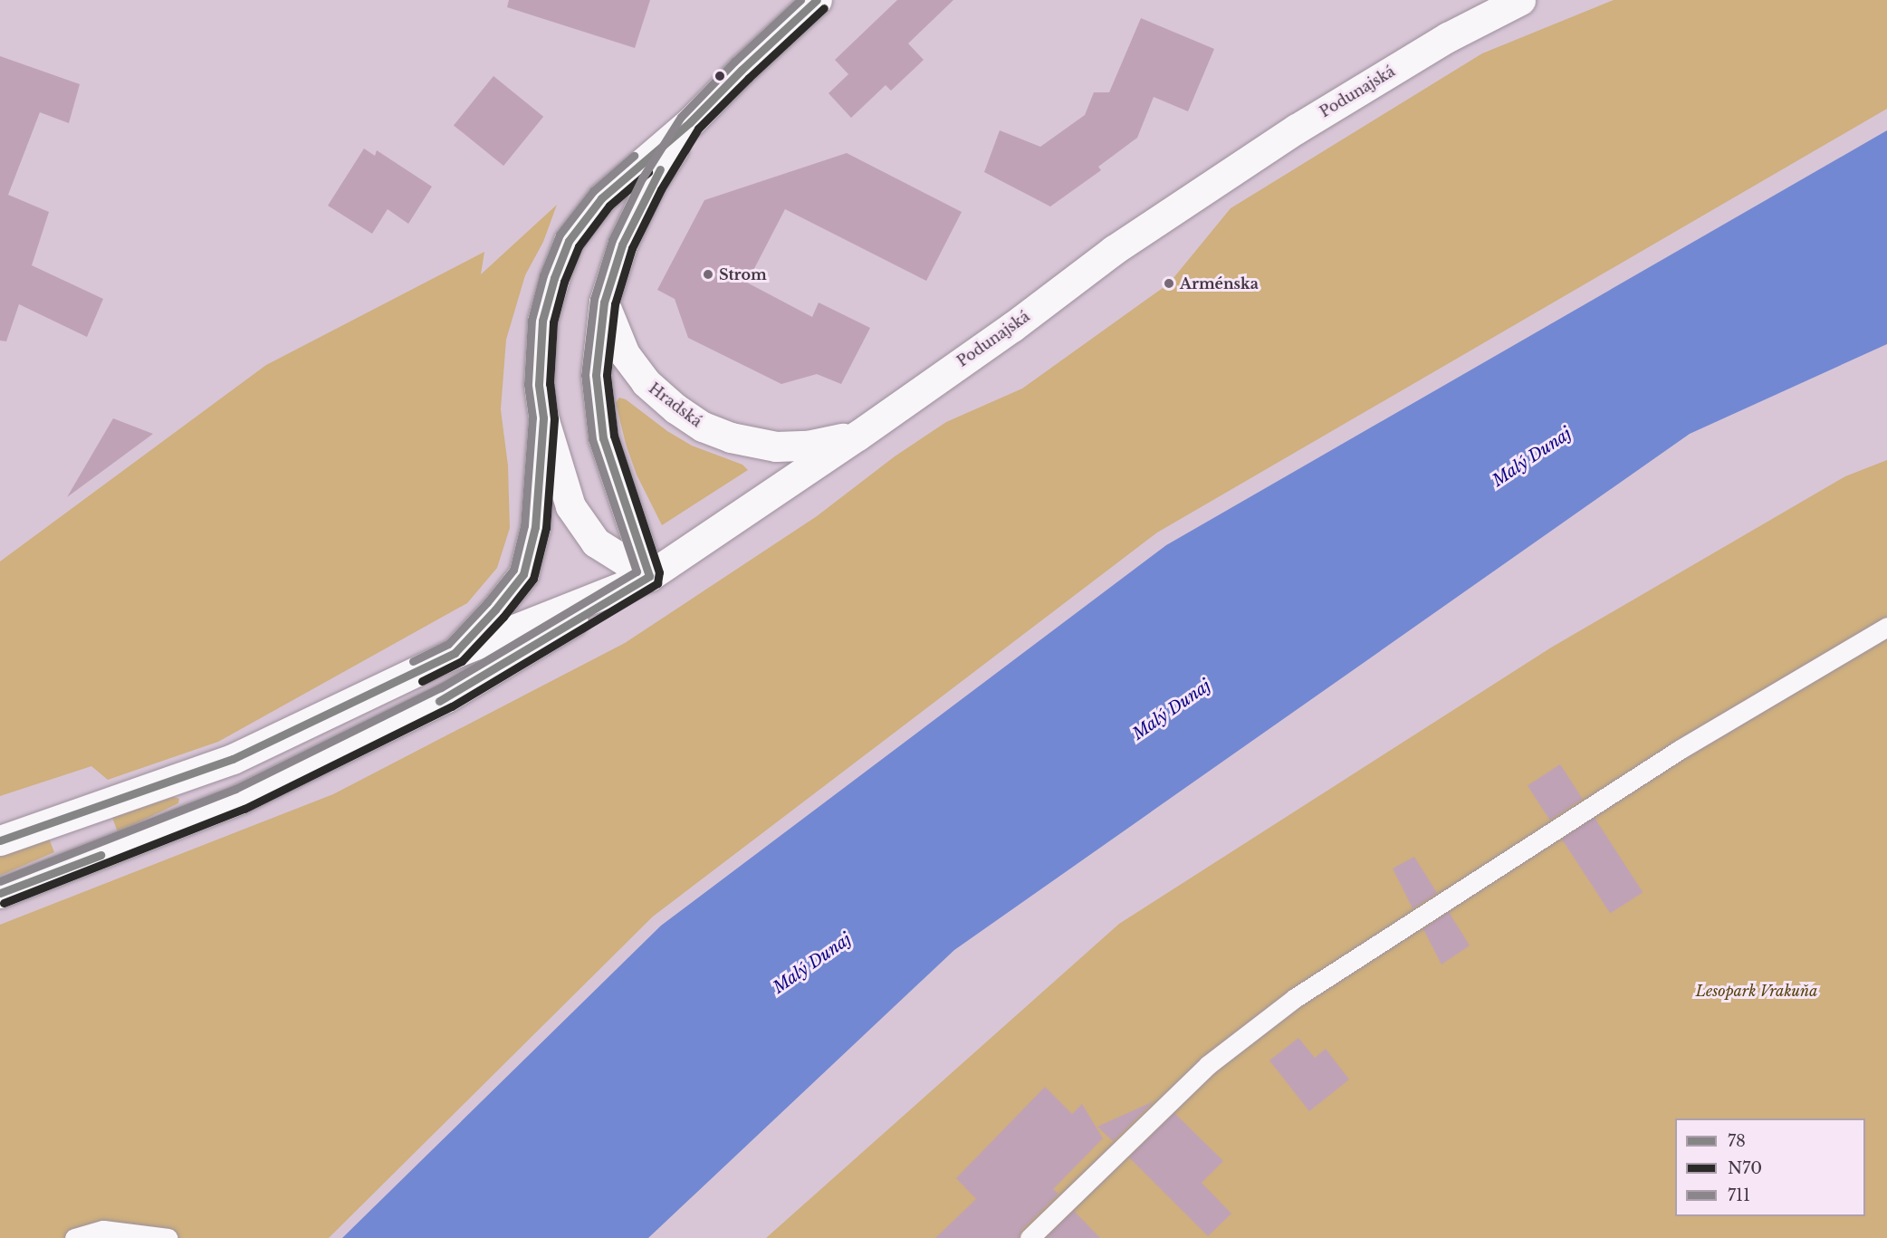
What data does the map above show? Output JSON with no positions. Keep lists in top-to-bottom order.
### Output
{
  "streets": {
    "street": ["Podunajská", "Hradská"]
  },
  "crossings": [
    ["Podunajská", "Hradská"]
  ],
  "water": ["Malý Dunaj"],
  "parks": ["Lesopark Vrakuňa"],
  "places": ["Strom", "Arménska"],
  "lines": ["transit line 78", "transit line 711", "transit line N70"],
  "legend": ["78", "N70", "711"]
}
